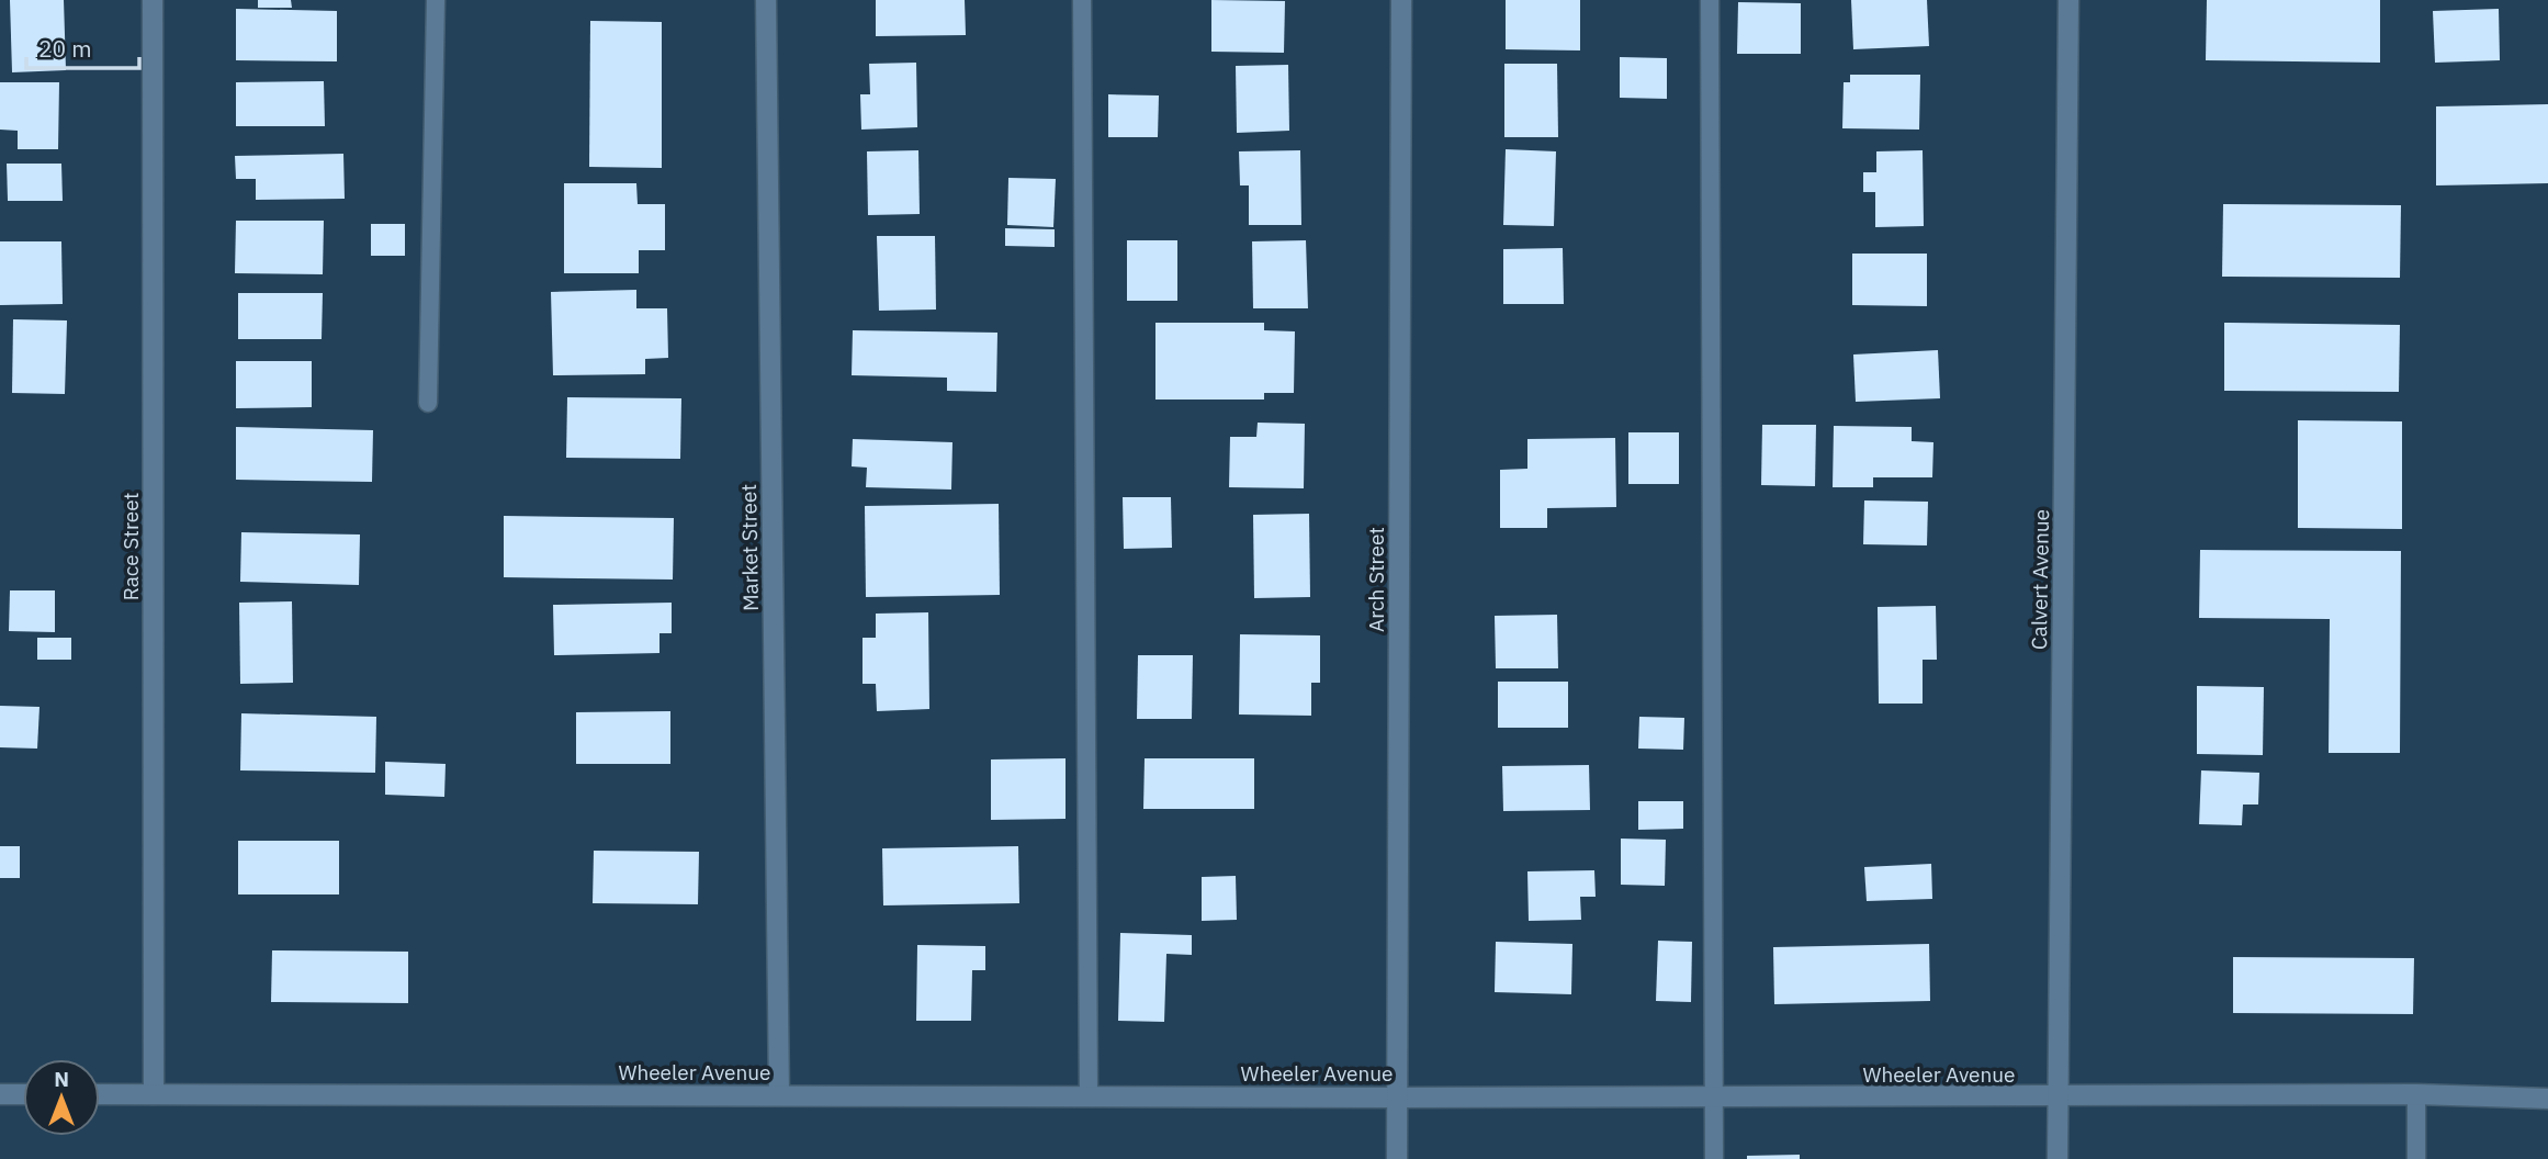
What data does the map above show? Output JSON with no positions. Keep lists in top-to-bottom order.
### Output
{
  "streets": {
    "street": [
      "Race Street",
      "Market Street",
      "Arch Street",
      "Calvert Avenue",
      "Wheeler Avenue"
    ]
  },
  "crossings": [
    ["Race Street", "Wheeler Avenue"],
    ["Market Street", "Wheeler Avenue"],
    ["Arch Street", "Wheeler Avenue"],
    ["Calvert Avenue", "Wheeler Avenue"]
  ],
  "scale_bar": "20 m",
  "north": "top"
}
